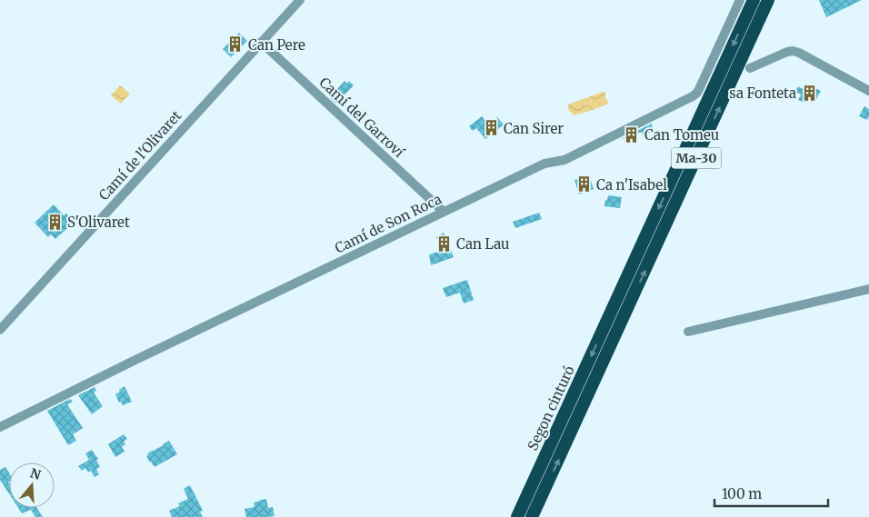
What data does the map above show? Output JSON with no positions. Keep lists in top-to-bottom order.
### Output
{
  "streets": {
    "highway": ["Ma-30", "Segon cinturó"],
    "street": ["Camí del Garroví", "Camí de l'Olivaret", "Camí de Son Roca"]
  },
  "crossings": [
    ["Camí del Garroví", "Camí de l'Olivaret"],
    ["Camí del Garroví", "Camí de Son Roca"]
  ],
  "places": {
    "building": [
      "Can Pere",
      "sa Fonteta",
      "Can Sirer",
      "Can Tomeu",
      "Ca n'Isabel",
      "S'Olivaret",
      "Can Lau"
    ]
  },
  "scale_bar": "100 m",
  "north": "top"
}
